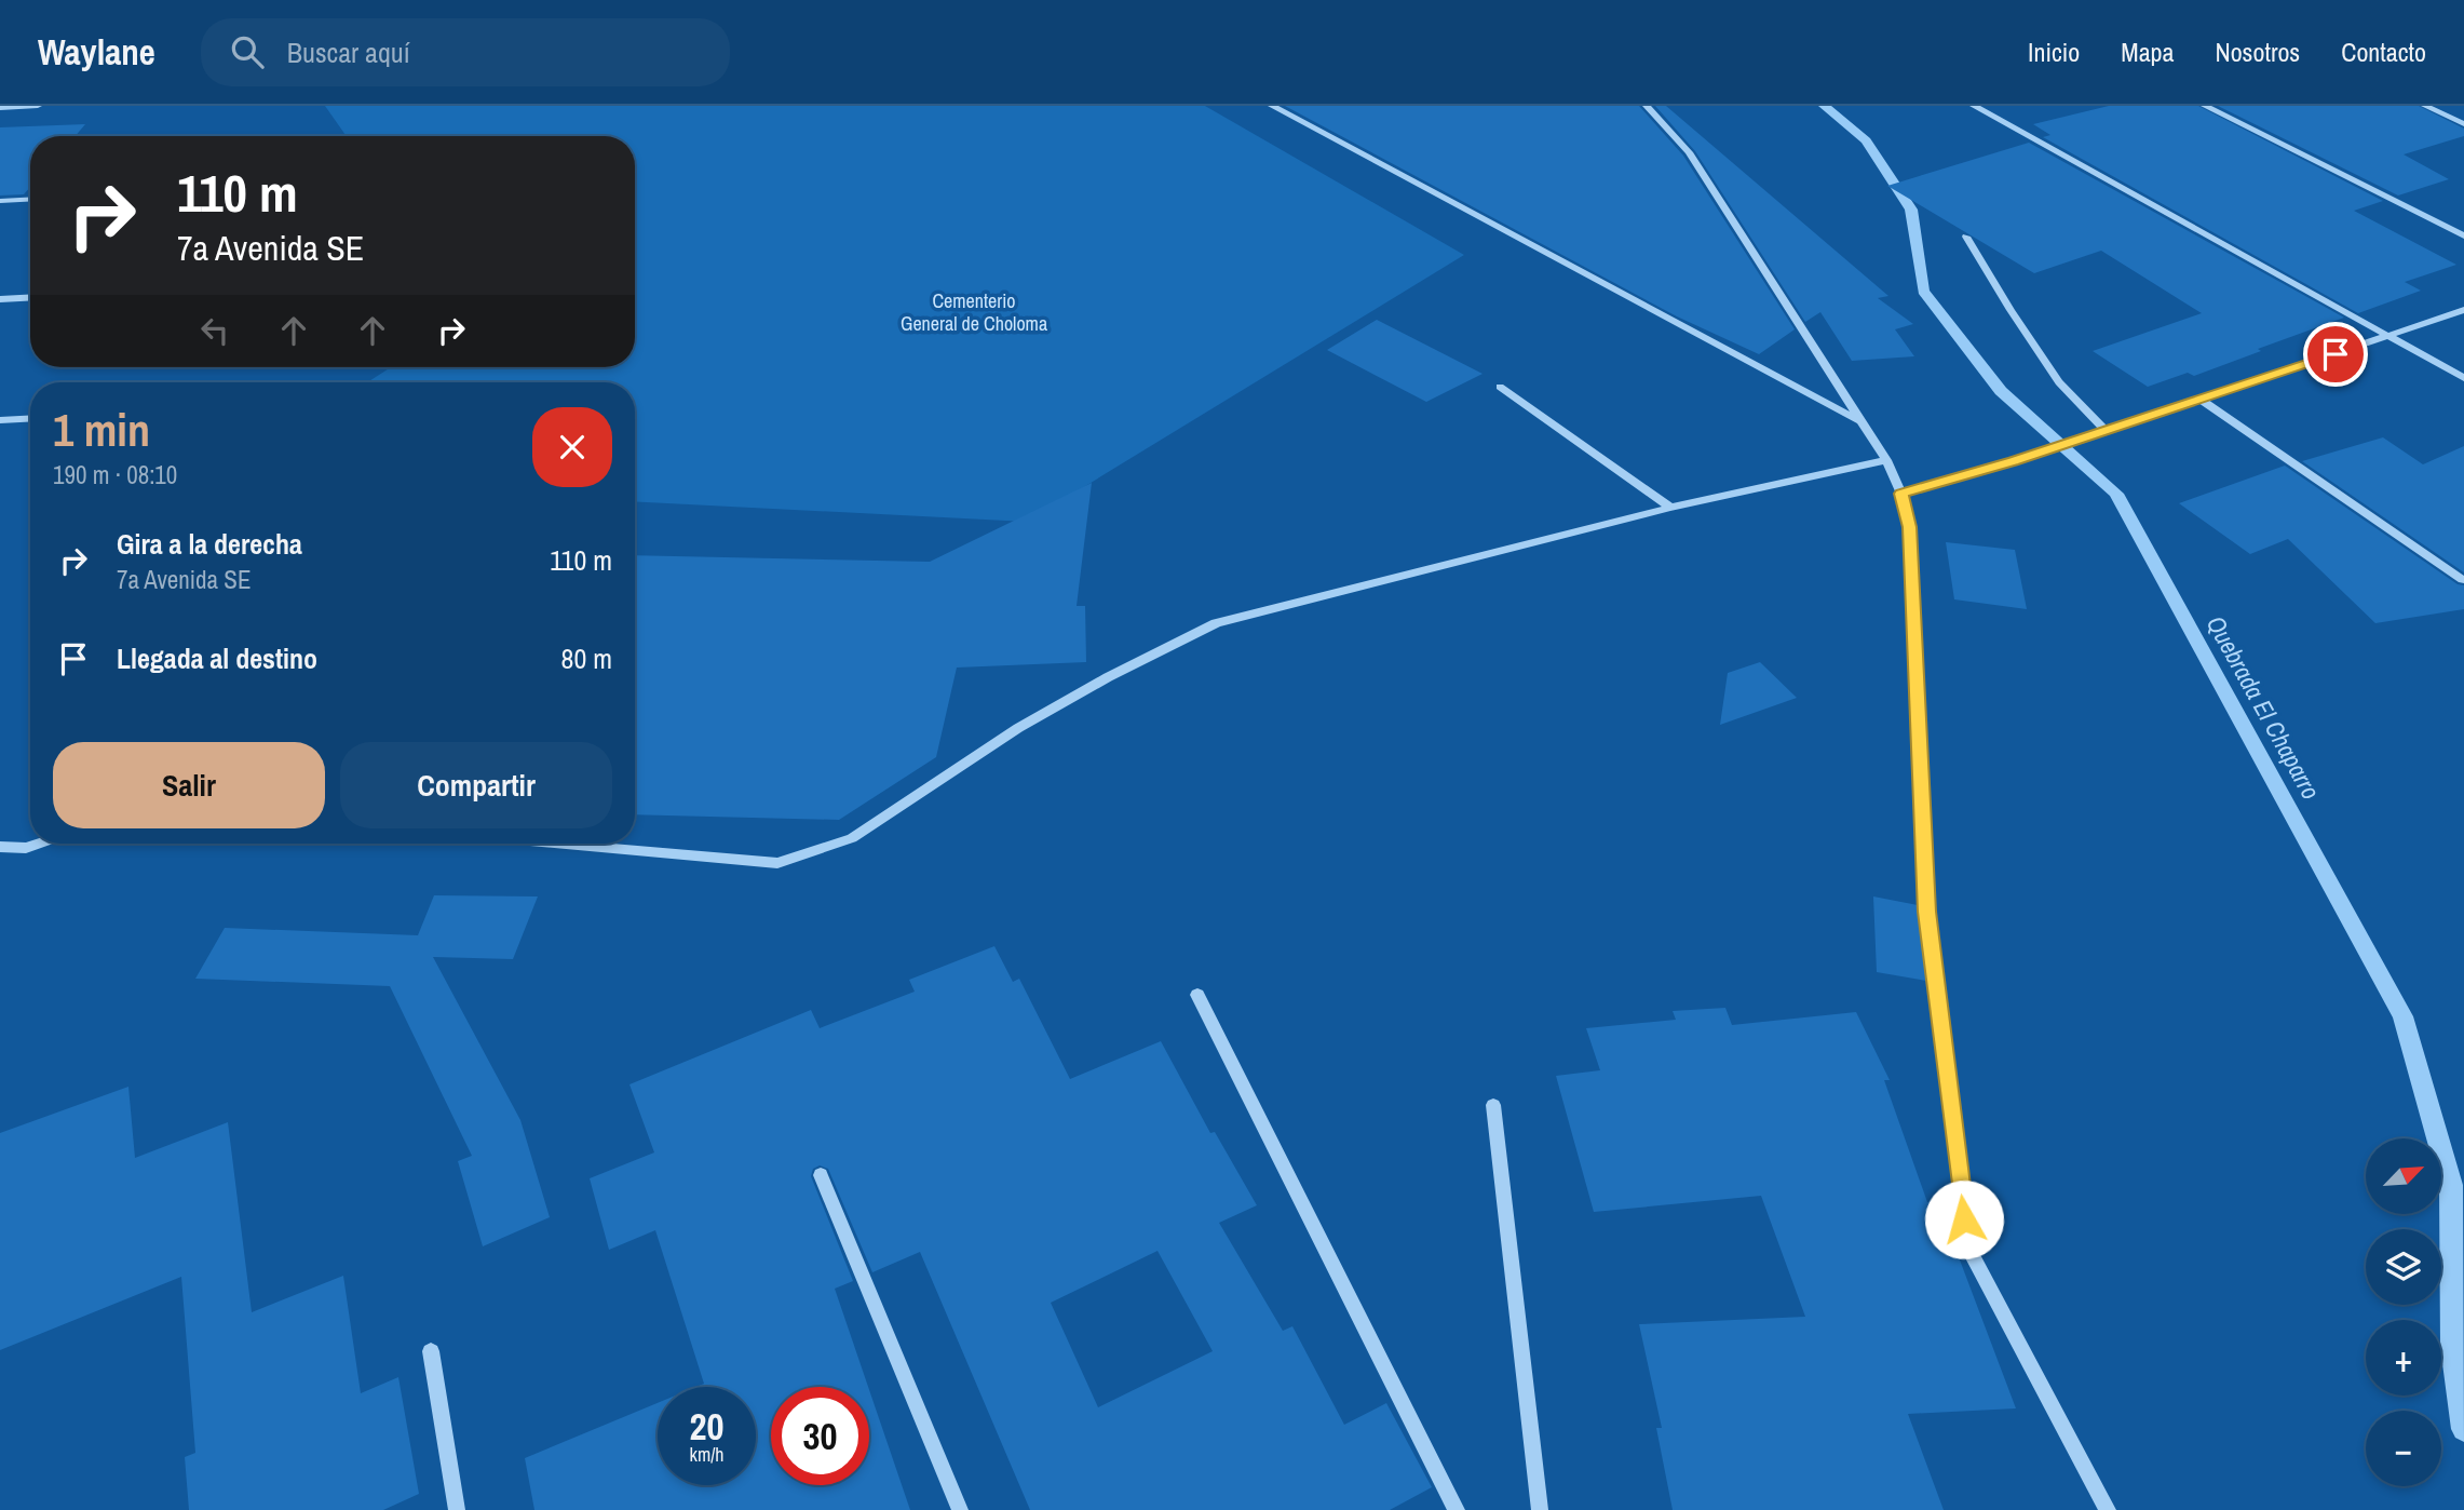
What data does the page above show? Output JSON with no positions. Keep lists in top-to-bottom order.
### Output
{
  "water": ["Quebrada El Chaparro"],
  "parks": ["Cementerio General de Choloma"],
  "north": "top right",
  "page": {
    "header": "Waylane",
    "search": "Buscar aquí",
    "nav": [
      "Inicio",
      "Mapa",
      "Nosotros",
      "Contacto"
    ],
    "turn": ["110 m", "7a Avenida SE"],
    "heading": ["1 min", "190 m · 08:10"],
    "list": [
      {
        "name": "Gira a la derecha",
        "note": "7a Avenida SE",
        "value": "110 m"
      },
      {
        "name": "Llegada al destino",
        "value": "80 m"
      }
    ],
    "buttons": ["Salir", "Compartir"],
    "map_buttons": ["+", "−"],
    "speed": "20 km/h",
    "limit": "30"
  }
}
